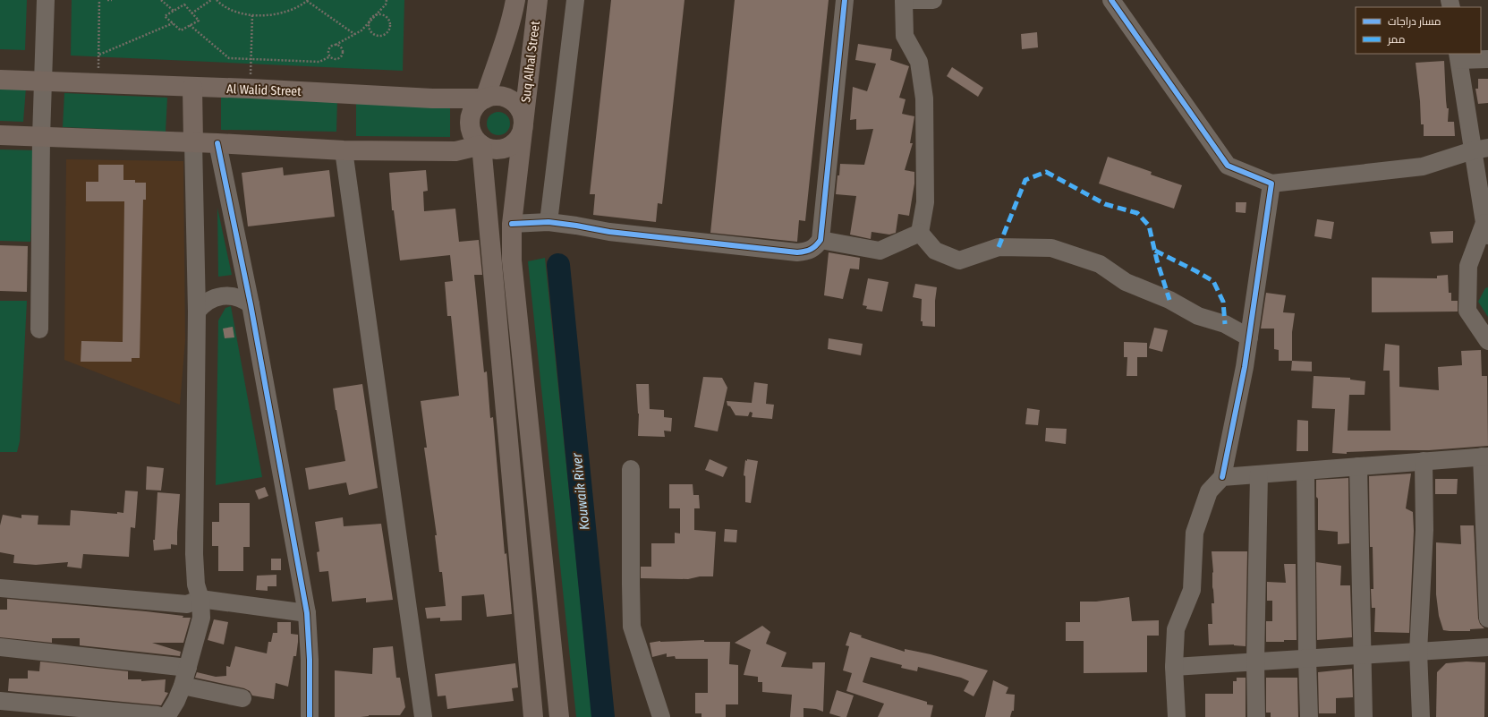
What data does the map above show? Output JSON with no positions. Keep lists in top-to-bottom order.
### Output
{
  "streets": {
    "main road": ["Suq Alhal Street", "Al Walid Street"]
  },
  "crossings": [
    ["Suq Alhal Street", "Al Walid Street"]
  ],
  "water": ["Kouwaik River"],
  "legend": ["مسار دراجات", "ممر"]
}
